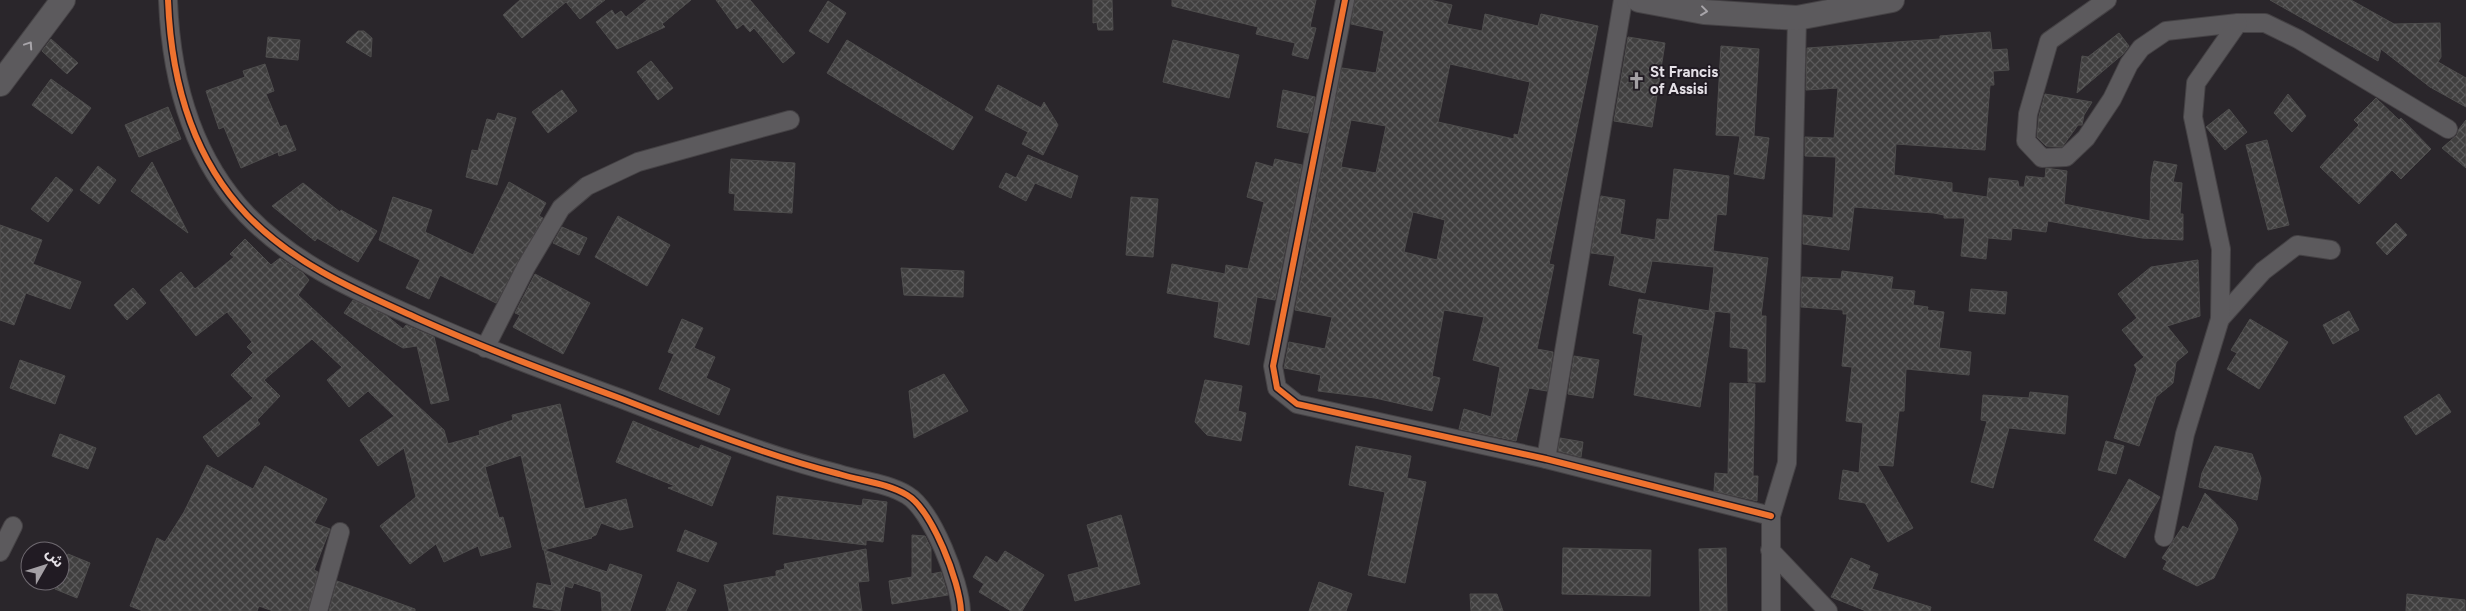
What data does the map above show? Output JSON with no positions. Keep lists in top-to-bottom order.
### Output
{
  "places": {
    "church": ["St Francis of Assisi"]
  },
  "north": "top right"
}
